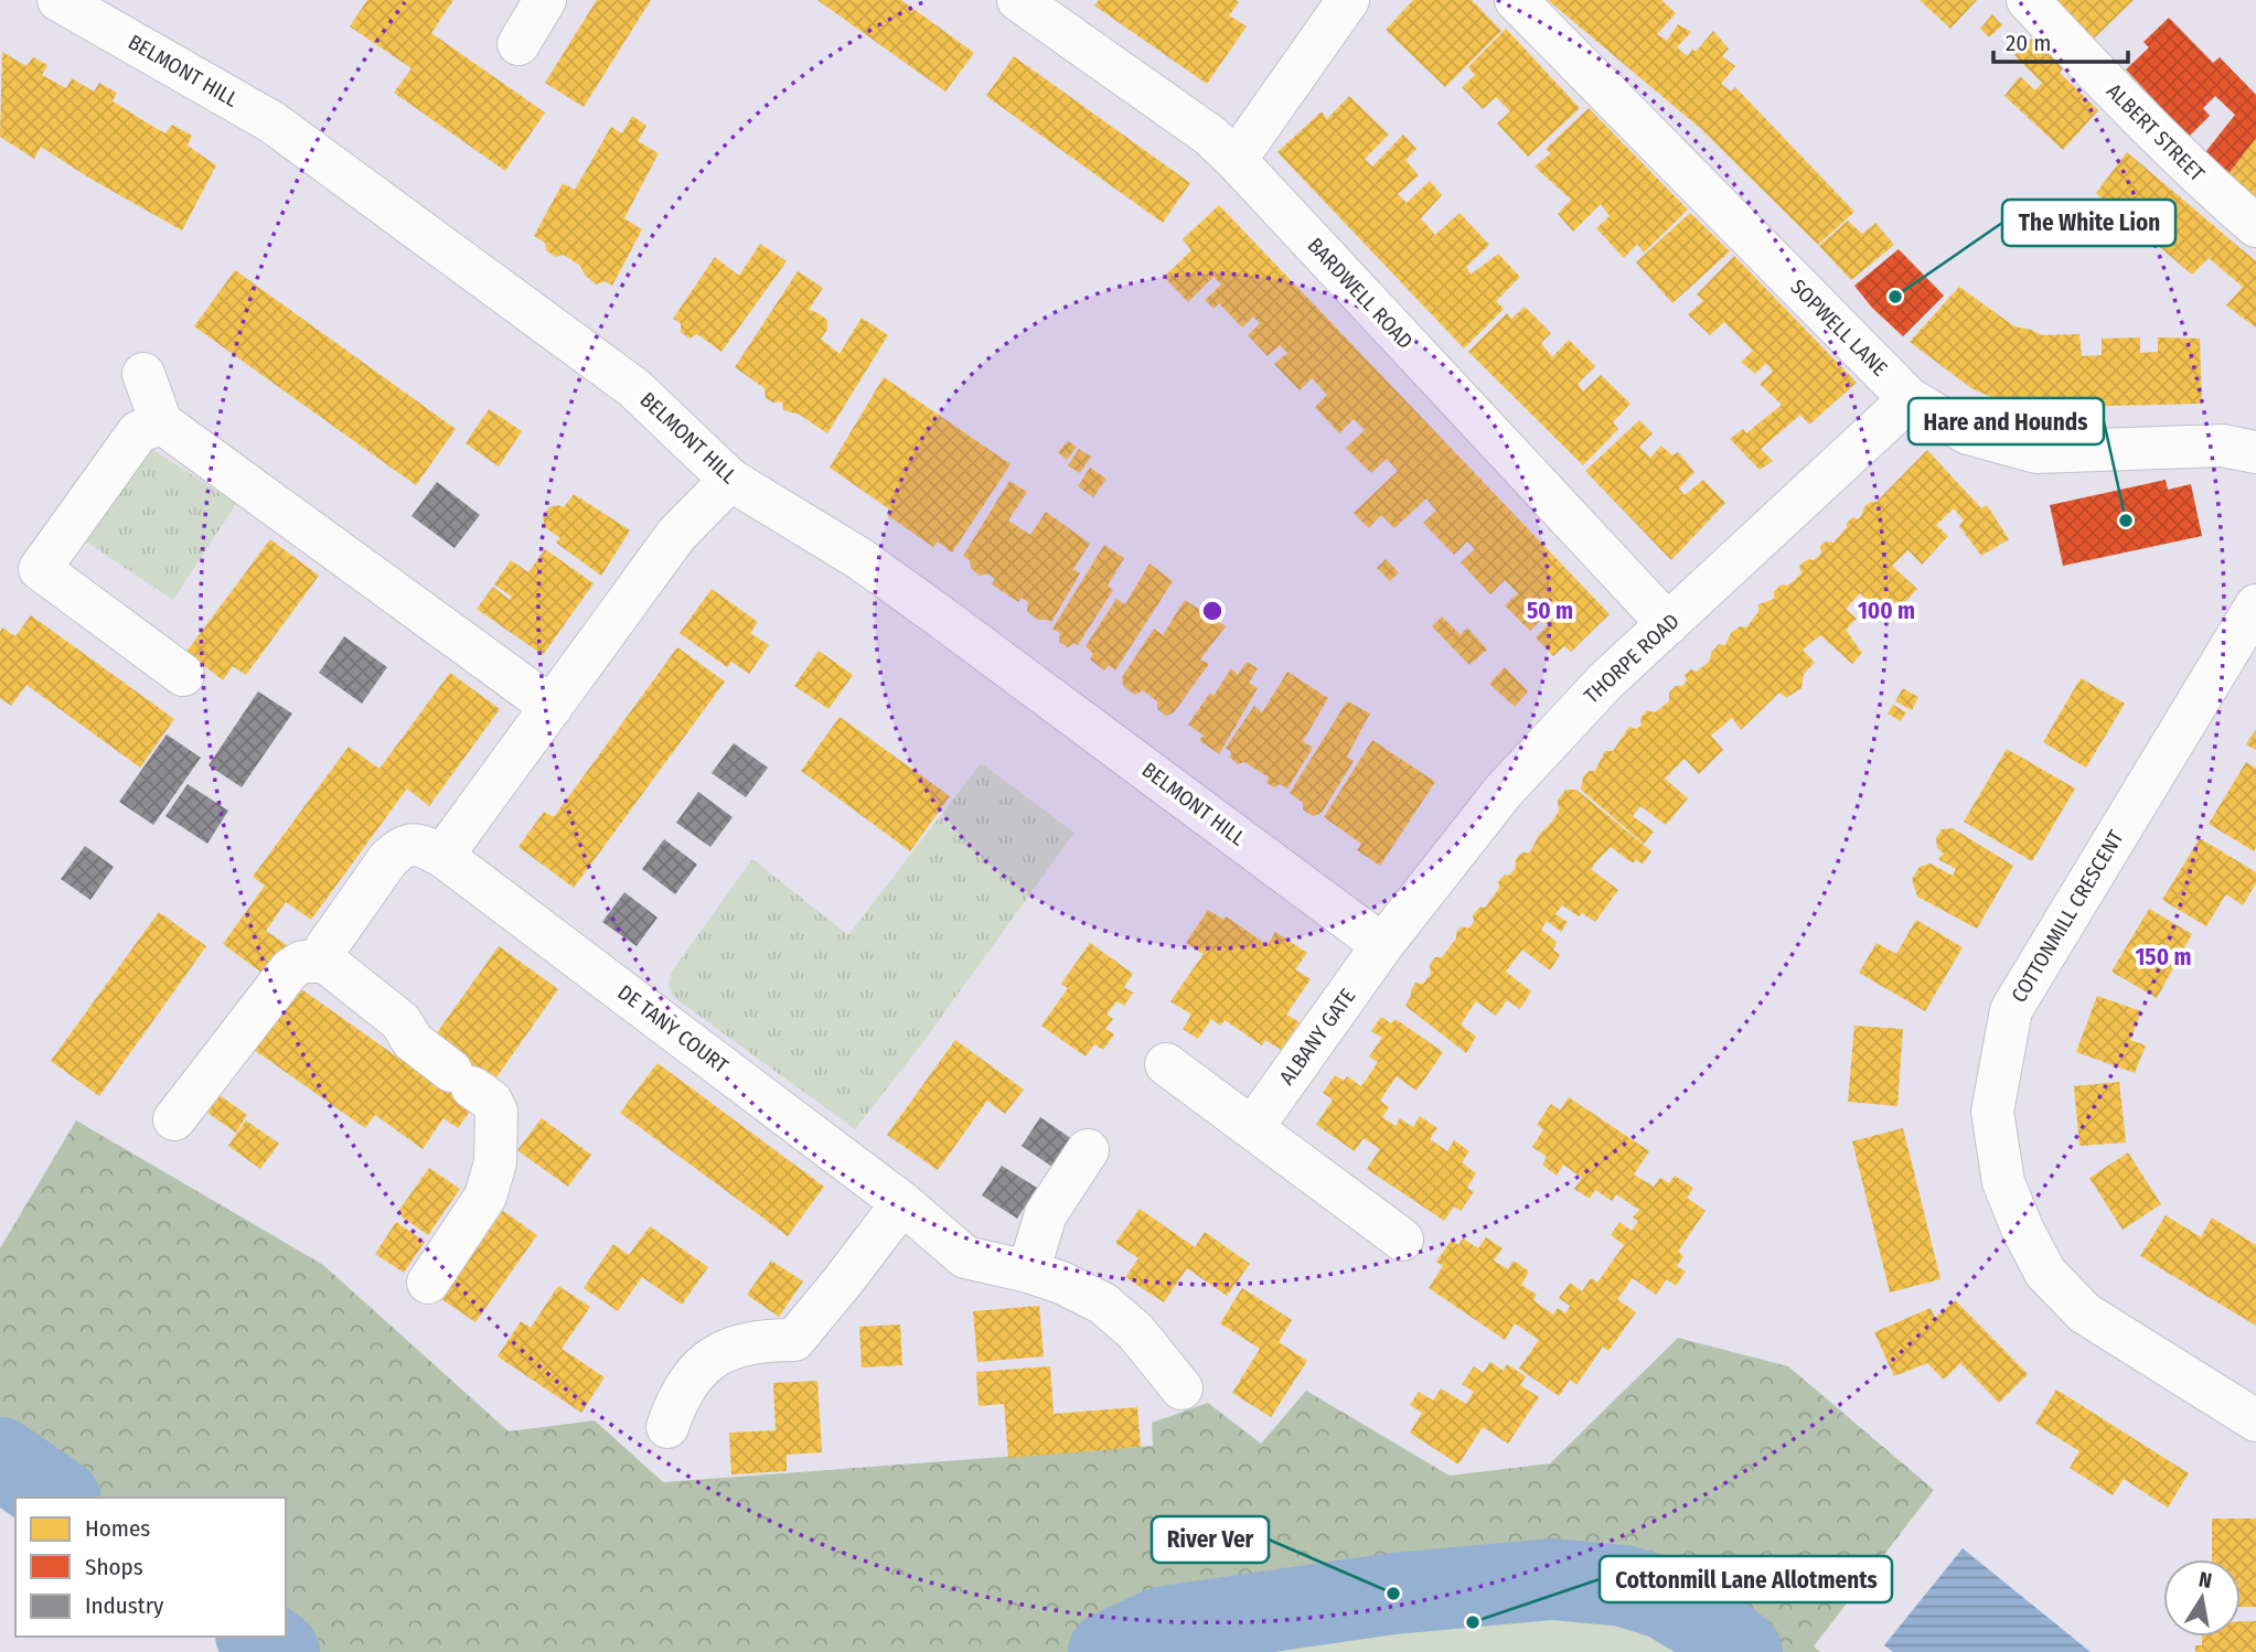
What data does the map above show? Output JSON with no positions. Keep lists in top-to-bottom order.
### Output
{
  "streets": {
    "street": [
      "BELMONT HILL",
      "ALBERT STREET",
      "BARDWELL ROAD",
      "SOPWELL LANE",
      "THORPE ROAD",
      "COTTONMILL CRESCENT",
      "DE TANY COURT",
      "ALBANY GATE"
    ]
  },
  "crossings": [
    ["BELMONT HILL", "THORPE ROAD"],
    ["BELMONT HILL", "ALBANY GATE"],
    ["BARDWELL ROAD", "THORPE ROAD"],
    ["SOPWELL LANE", "THORPE ROAD"],
    ["THORPE ROAD", "ALBANY GATE"]
  ],
  "places": [
    "The White Lion",
    "Hare and Hounds",
    "River Ver",
    "Cottonmill Lane Allotments"
  ],
  "legend": ["Homes", "Shops", "Industry"],
  "scale_bar": "20 m",
  "north": "top",
  "rings": ["50 m", "100 m", "150 m"]
}
